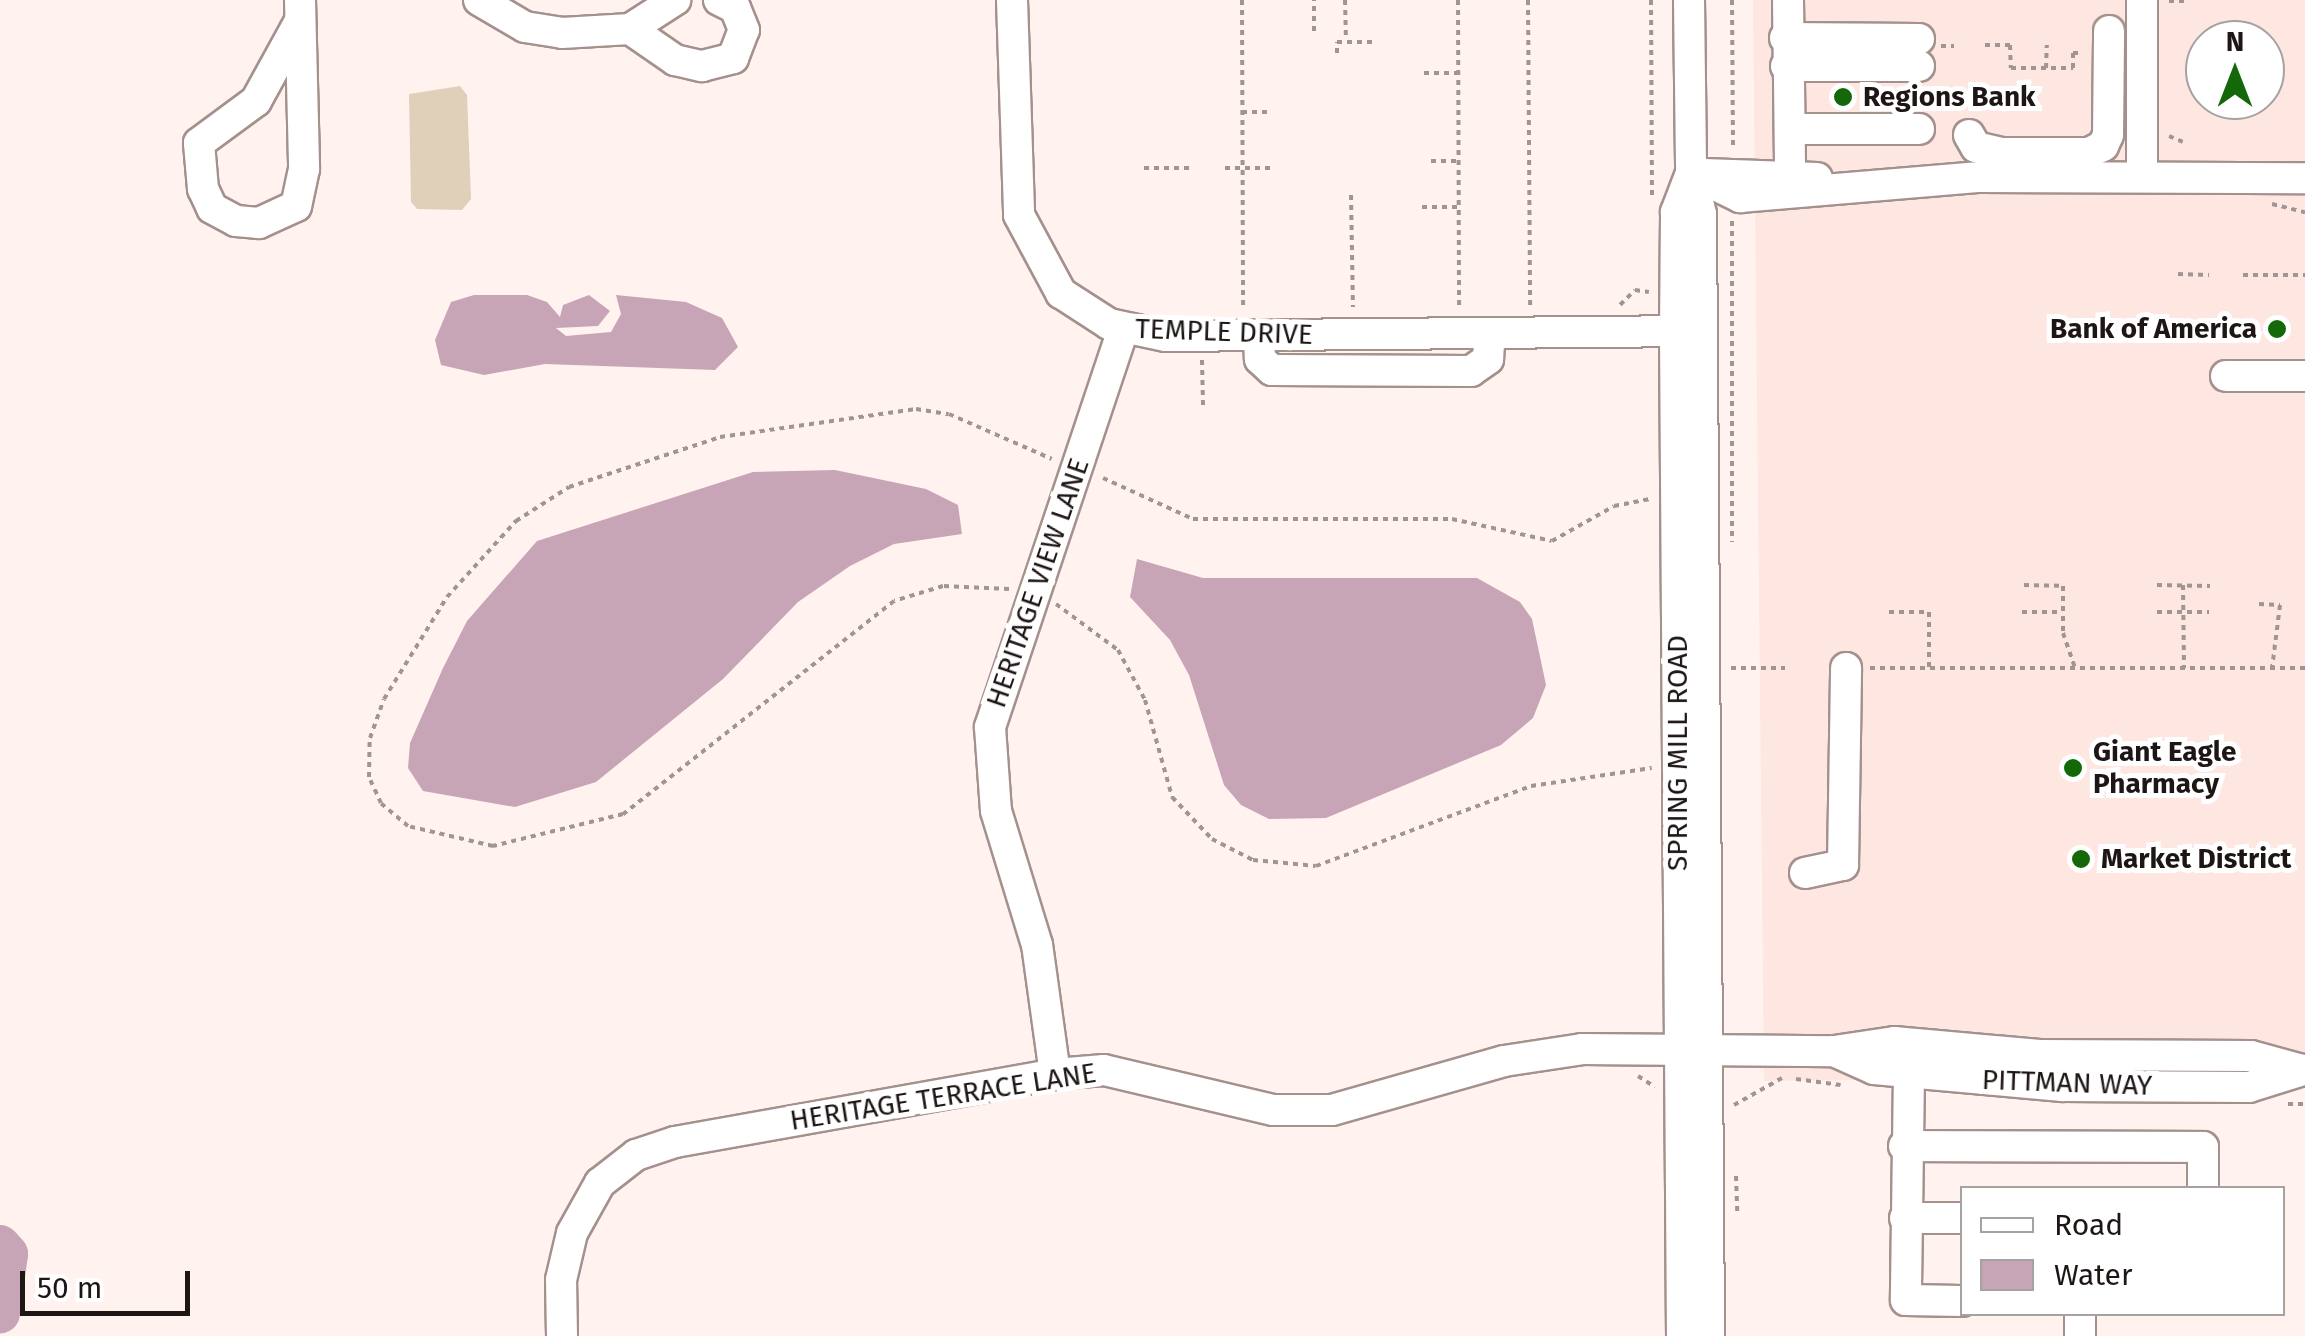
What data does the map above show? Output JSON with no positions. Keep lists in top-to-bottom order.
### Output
{
  "streets": {
    "street": [
      "TEMPLE DRIVE",
      "HERITAGE VIEW LANE",
      "SPRING MILL ROAD",
      "PITTMAN WAY",
      "HERITAGE TERRACE LANE"
    ]
  },
  "crossings": [
    ["TEMPLE DRIVE", "HERITAGE VIEW LANE"],
    ["TEMPLE DRIVE", "SPRING MILL ROAD"],
    ["HERITAGE VIEW LANE", "HERITAGE TERRACE LANE"],
    ["SPRING MILL ROAD", "PITTMAN WAY"],
    ["SPRING MILL ROAD", "HERITAGE TERRACE LANE"],
    ["PITTMAN WAY", "HERITAGE TERRACE LANE"]
  ],
  "places": [
    "Regions Bank",
    "Bank of America",
    "Giant Eagle Pharmacy",
    "Market District"
  ],
  "legend": ["Road", "Water"],
  "scale_bar": "50 m",
  "north": "top"
}
